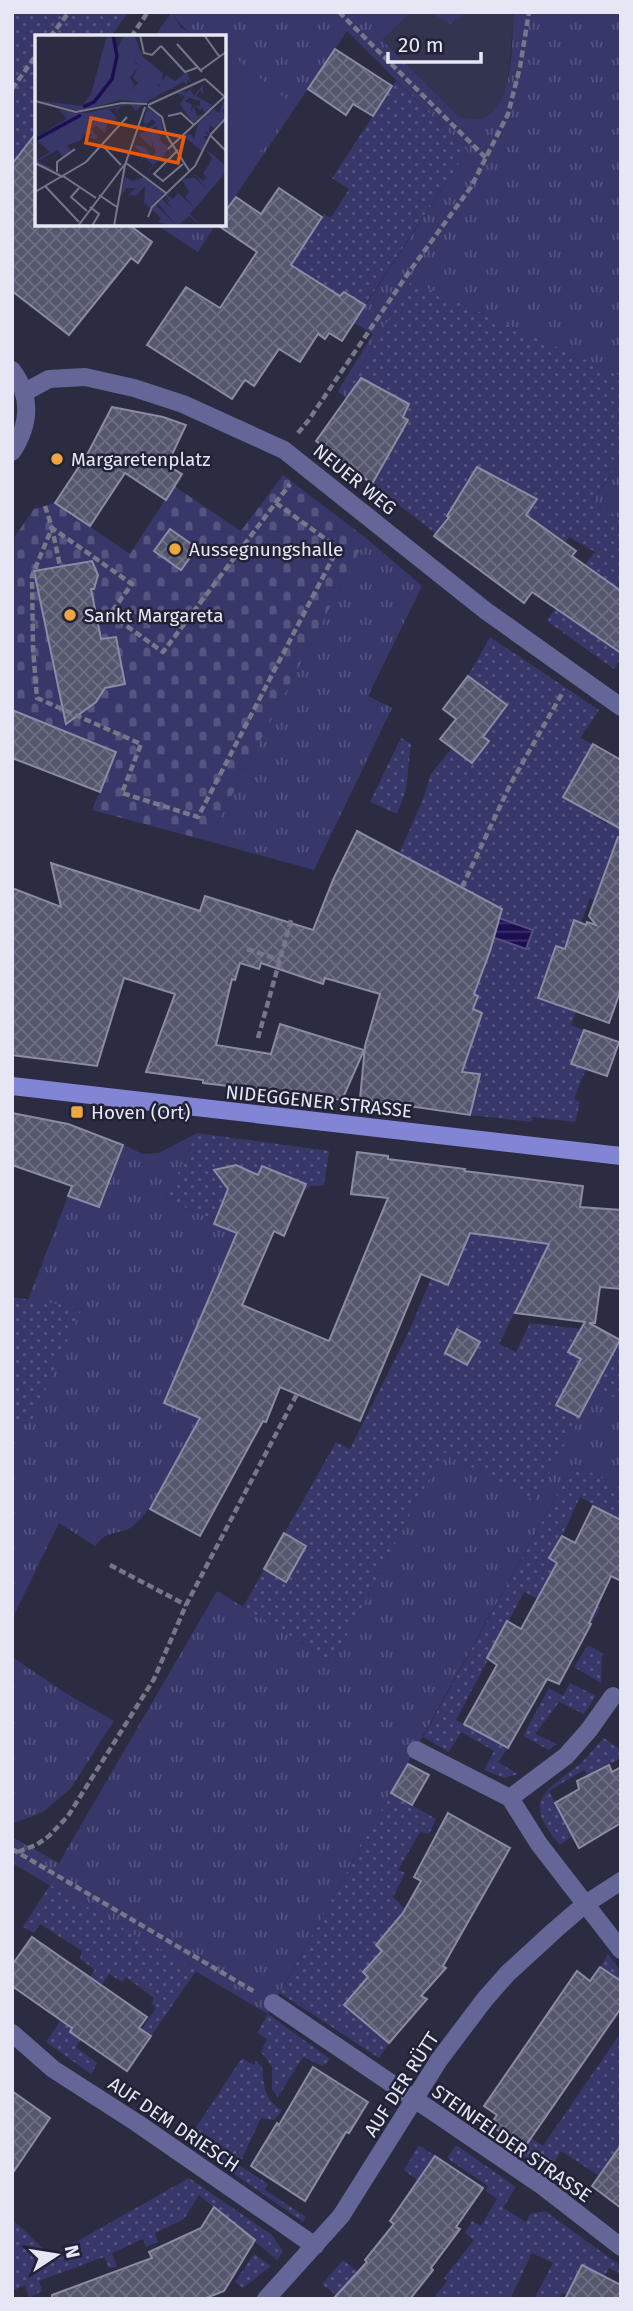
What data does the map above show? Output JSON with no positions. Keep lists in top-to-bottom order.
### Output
{
  "streets": {
    "street": [
      "NEUER WEG",
      "NIDEGGENER STRASSE",
      "AUF DER RÜTT",
      "AUF DEM DRIESCH",
      "STEINFELDER STRASSE"
    ]
  },
  "crossings": [
    ["AUF DER RÜTT", "AUF DEM DRIESCH"],
    ["AUF DER RÜTT", "STEINFELDER STRASSE"]
  ],
  "places": {
    "other": ["Margaretenplatz", "Aussegnungshalle", "Sankt Margareta"],
    "transit": ["Hoven (Ort)"]
  },
  "scale_bar": "20 m",
  "north": "right"
}
